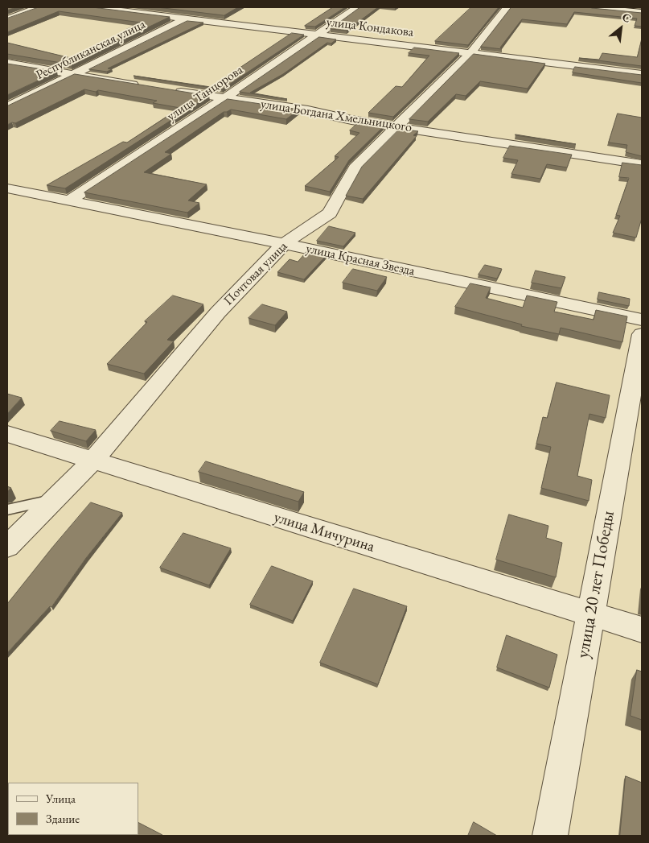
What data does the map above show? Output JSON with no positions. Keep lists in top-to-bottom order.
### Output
{
  "streets": {
    "street": [
      "улица Кондакова",
      "Республиканская улица",
      "улица Танцорова",
      "улица Богдана Хмельницкого",
      "улица Красная Звезда",
      "Почтовая улица",
      "улица Мичурина",
      "улица 20 лет Победы"
    ]
  },
  "crossings": [
    ["улица Кондакова", "Республиканская улица"],
    ["улица Кондакова", "улица Танцорова"],
    ["улица Кондакова", "Почтовая улица"],
    ["улица Танцорова", "улица Богдана Хмельницкого"],
    ["улица Танцорова", "улица Красная Звезда"],
    ["улица Богдана Хмельницкого", "Почтовая улица"],
    ["улица Красная Звезда", "Почтовая улица"],
    ["Почтовая улица", "улица Мичурина"],
    ["улица Мичурина", "улица 20 лет Победы"]
  ],
  "legend": ["Улица", "Здание"],
  "north": "top right"
}
